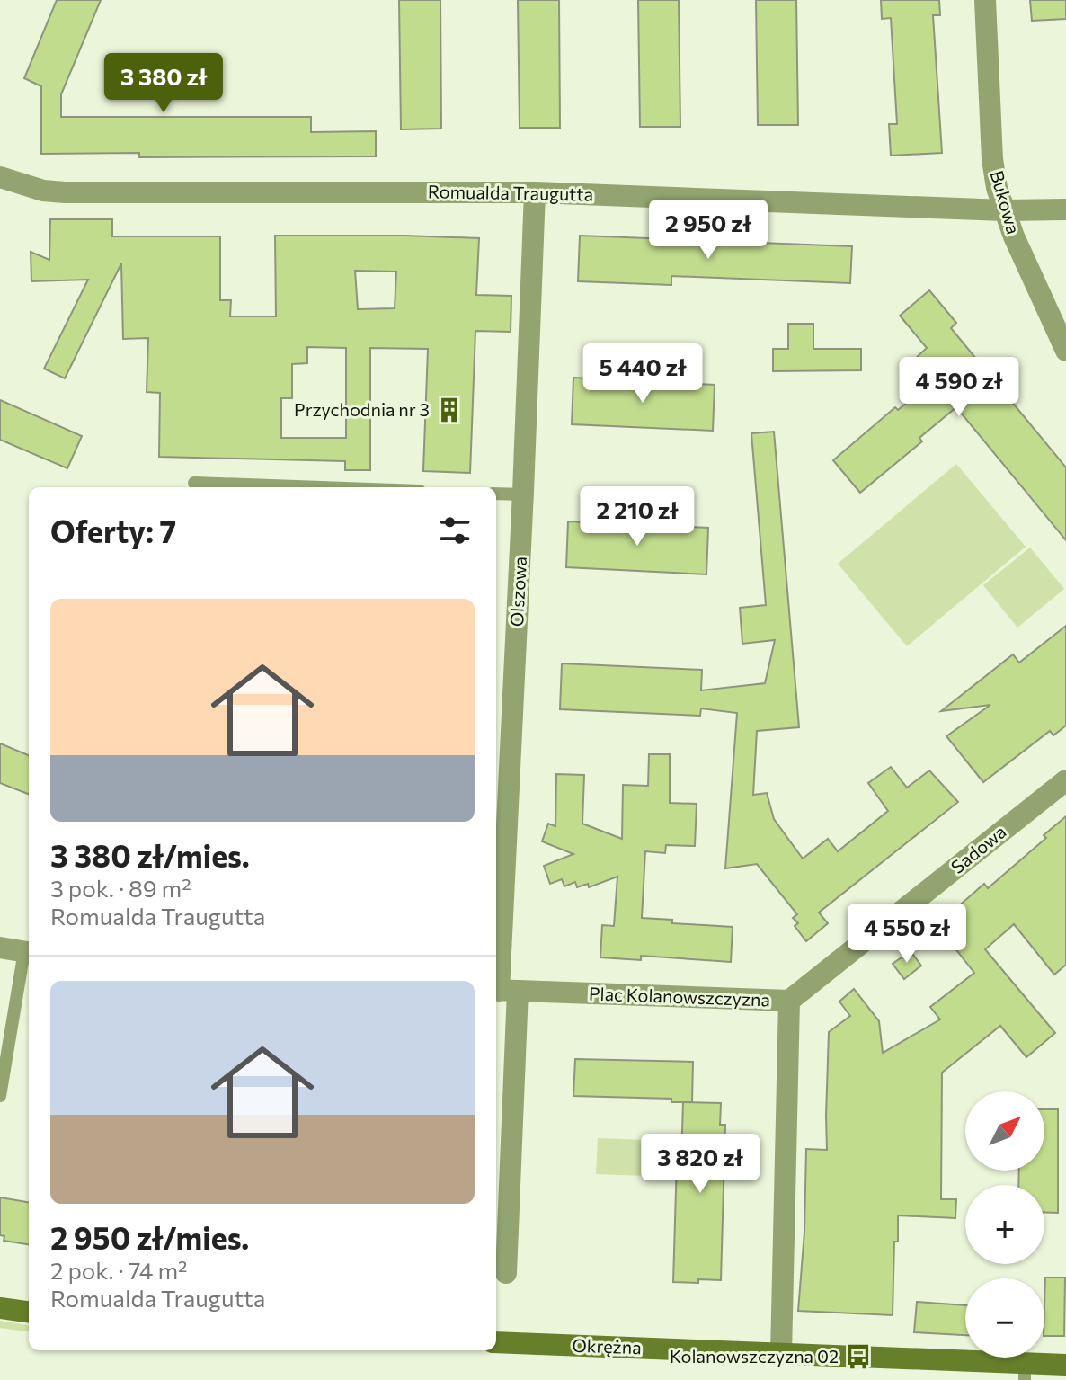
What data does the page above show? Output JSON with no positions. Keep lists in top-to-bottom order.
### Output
{
  "streets": {
    "street": [
      "Romualda Traugutta",
      "Bukowa",
      "Olszowa",
      "Sadowa",
      "Plac Kolanowszczyzna",
      "Okrężna"
    ]
  },
  "crossings": [
    ["Romualda Traugutta", "Bukowa"],
    ["Romualda Traugutta", "Olszowa"],
    ["Olszowa", "Plac Kolanowszczyzna"],
    ["Sadowa", "Plac Kolanowszczyzna"],
    ["Plac Kolanowszczyzna", "Okrężna"]
  ],
  "places": {
    "building": ["Przychodnia nr 3"],
    "bus stop": ["Kolanowszczyzna 02"]
  },
  "north": "top right",
  "page": {
    "price": [
      "3 380 zł",
      "2 950 zł",
      "5 440 zł",
      "4 590 zł",
      "2 210 zł",
      "4 550 zł",
      "3 820 zł"
    ],
    "heading": "Oferty: 7",
    "list": [
      {
        "name": "3 380 zł/mies.",
        "note": "3 pok. · 89 m² · Romualda Traugutta"
      },
      {
        "name": "2 950 zł/mies.",
        "note": "2 pok. · 74 m² · Romualda Traugutta"
      }
    ],
    "map_buttons": ["+", "−"]
  }
}
